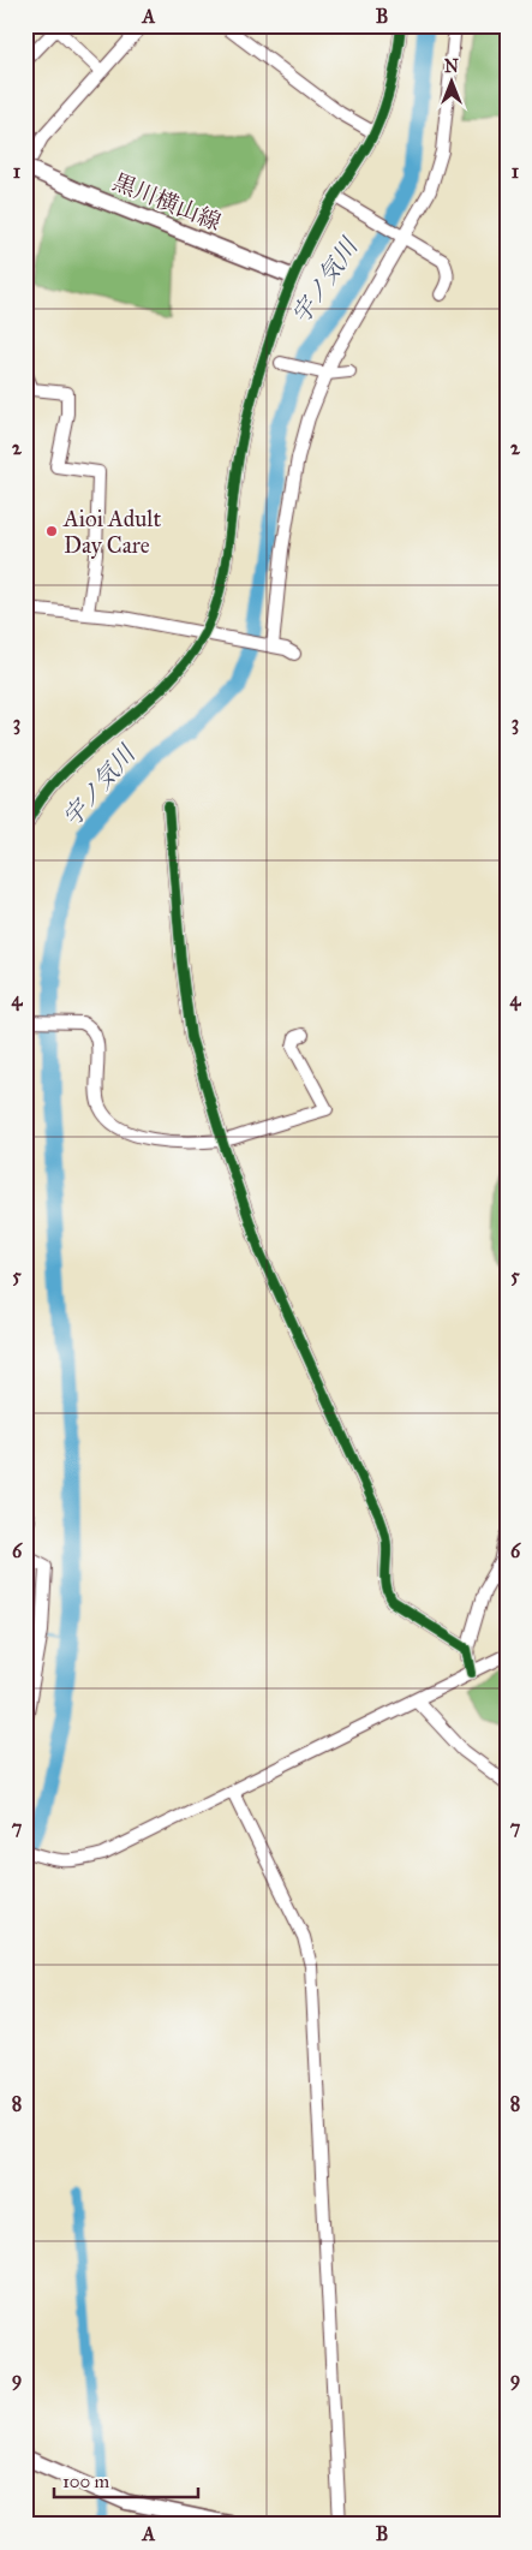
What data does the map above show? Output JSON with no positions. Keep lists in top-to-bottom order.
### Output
{
  "streets": {
    "main road": ["黒川横山線"]
  },
  "water": ["宇ノ気川"],
  "places": ["Aioi Adult Day Care"],
  "scale_bar": "100 m",
  "north": "top",
  "grid": {
    "columns": ["A", "B"],
    "rows": [
      "1",
      "2",
      "3",
      "4",
      "5",
      "6",
      "7",
      "8",
      "9"
    ]
  }
}
